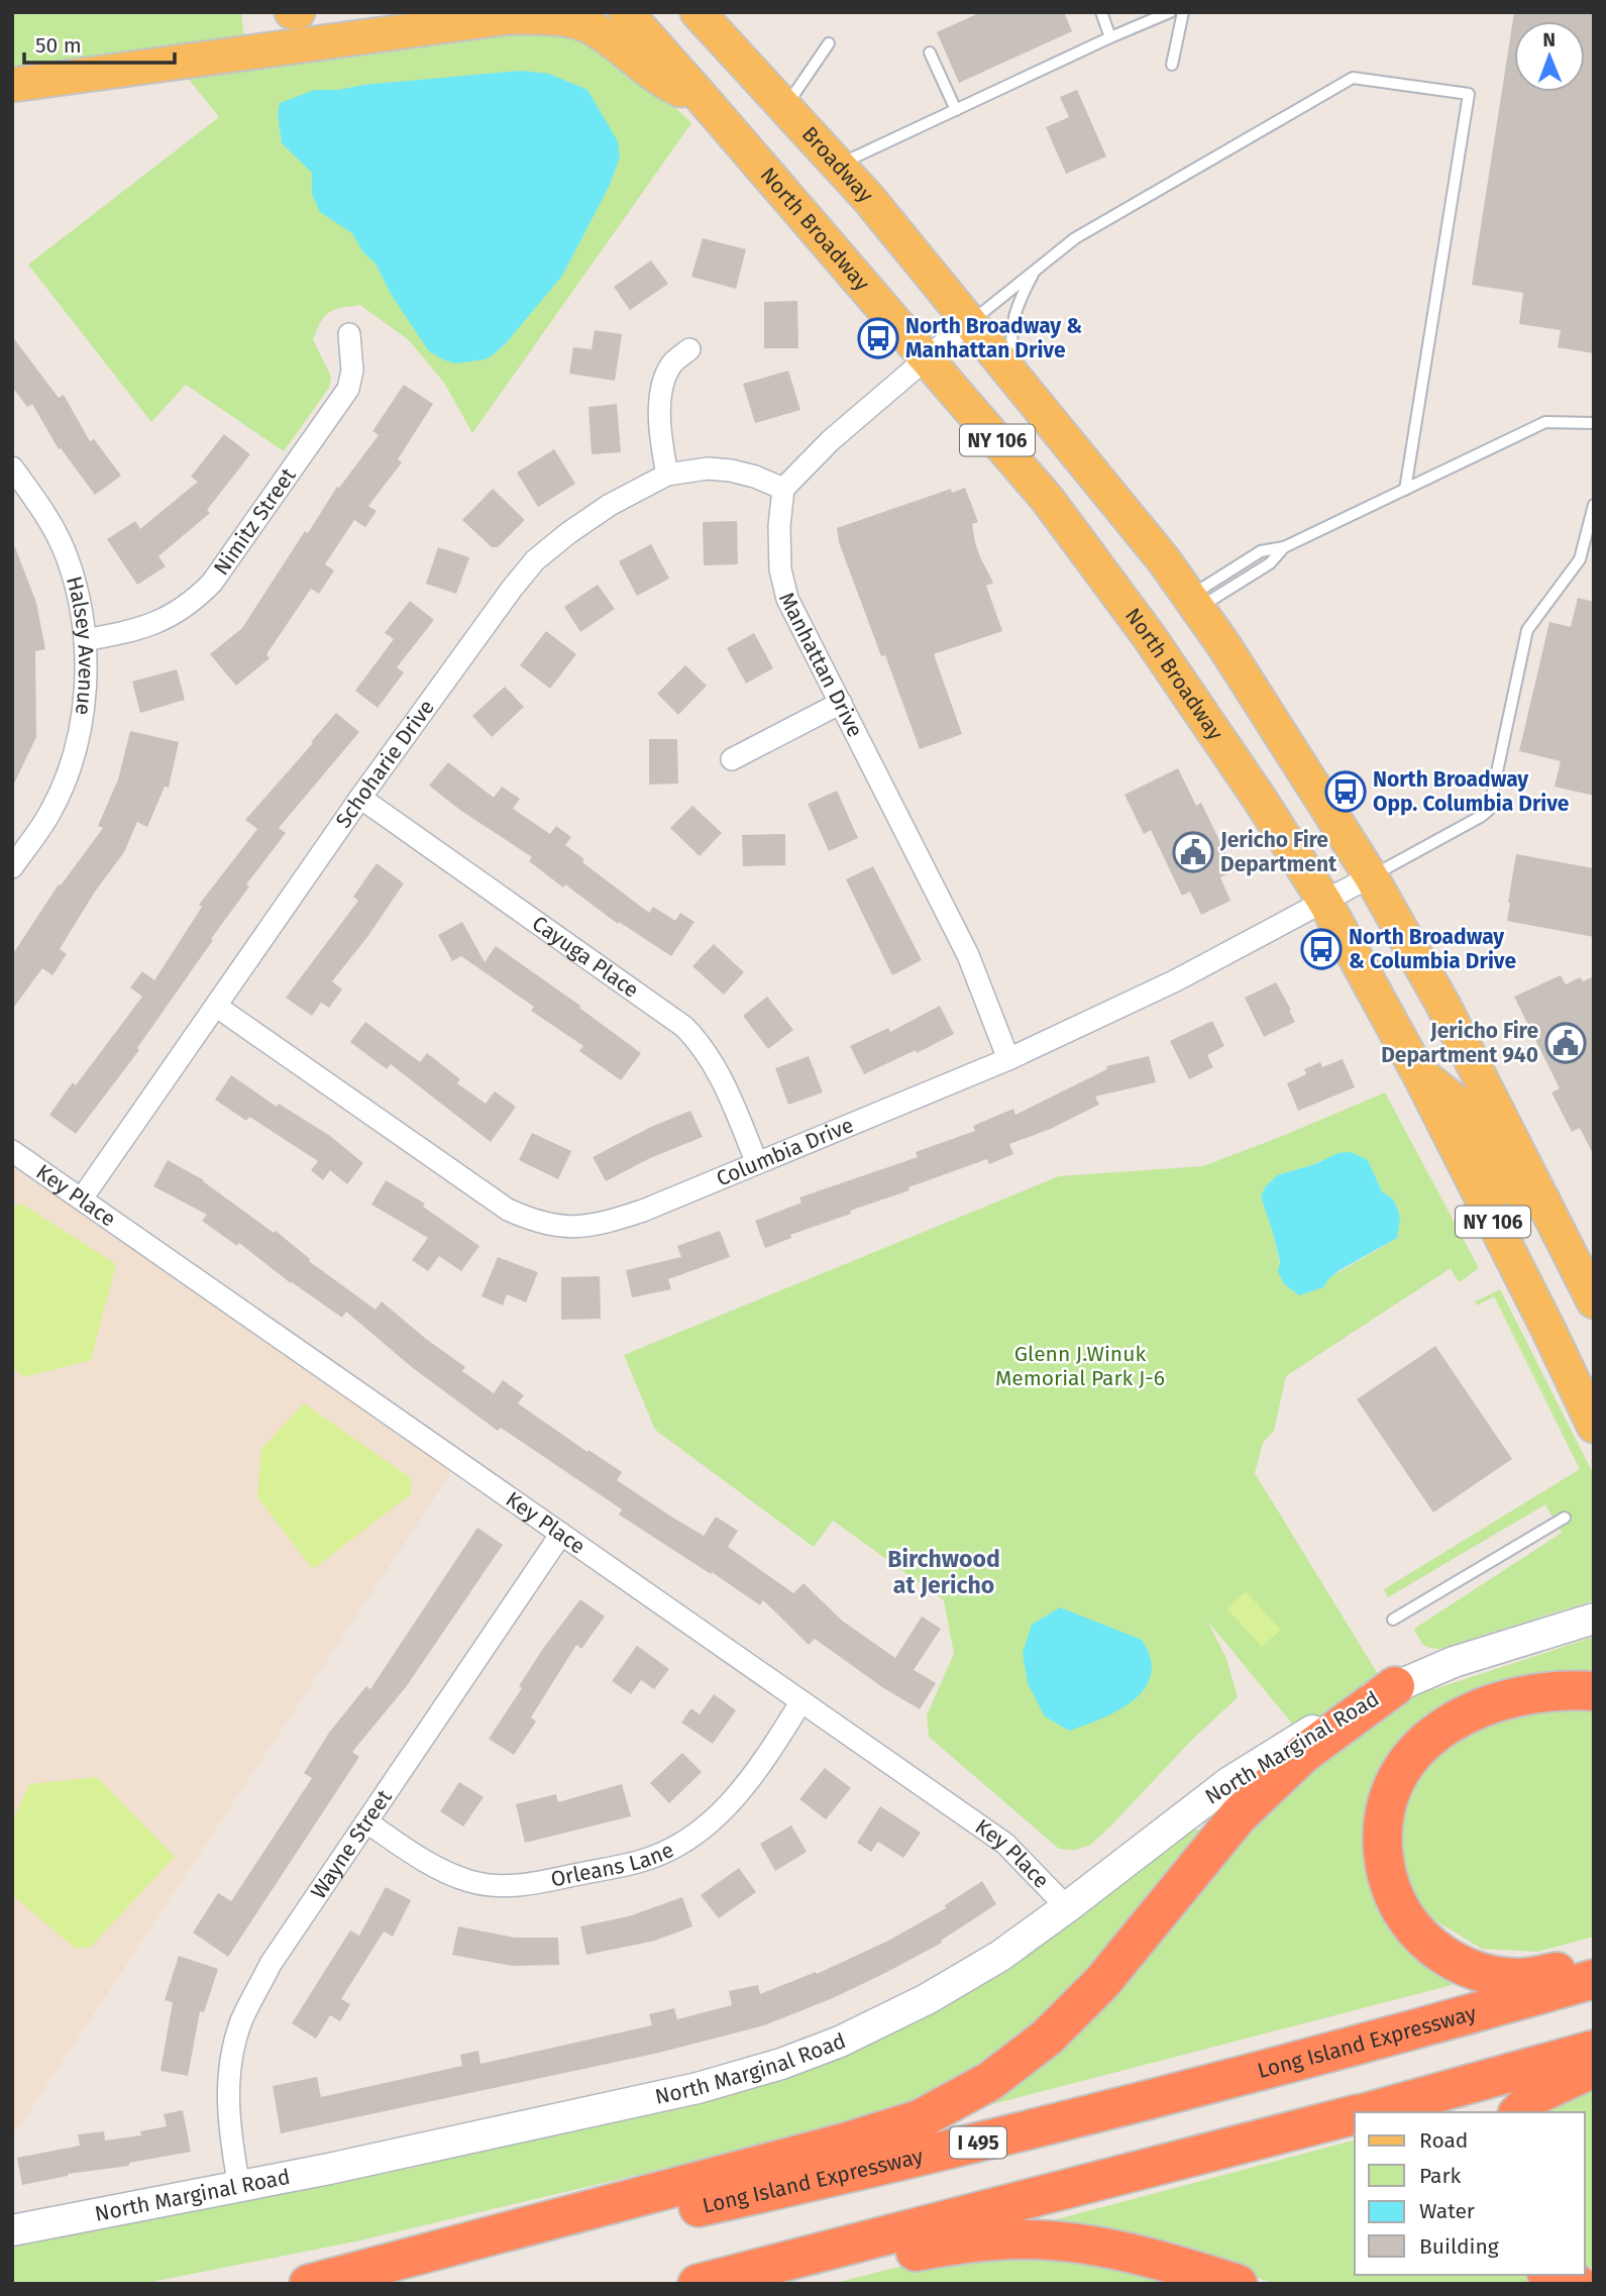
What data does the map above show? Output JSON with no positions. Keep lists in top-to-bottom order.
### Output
{
  "streets": {
    "highway": ["Long Island Expressway", "I 495"],
    "main road": [
      "Broadway",
      "North Broadway",
      "NY 106",
      "North Marginal Road"
    ],
    "street": [
      "Nimitz Street",
      "Halsey Avenue",
      "Manhattan Drive",
      "Schoharie Drive",
      "Cayuga Place",
      "Columbia Drive",
      "Key Place",
      "Wayne Street",
      "Orleans Lane"
    ]
  },
  "crossings": [
    ["Broadway", "NY 106"],
    ["North Broadway", "Columbia Drive"],
    ["NY 106", "Columbia Drive"],
    ["Nimitz Street", "Halsey Avenue"],
    ["Manhattan Drive", "Schoharie Drive"],
    ["Manhattan Drive", "Columbia Drive"],
    ["Schoharie Drive", "Cayuga Place"],
    ["Schoharie Drive", "Columbia Drive"],
    ["Schoharie Drive", "Key Place"],
    ["Cayuga Place", "Columbia Drive"],
    ["Key Place", "North Marginal Road"],
    ["Key Place", "Wayne Street"],
    ["Key Place", "Orleans Lane"],
    ["North Marginal Road", "Wayne Street"],
    ["Wayne Street", "Orleans Lane"]
  ],
  "districts": ["Birchwood at Jericho"],
  "parks": ["Glenn J.Winuk Memorial Park J-6"],
  "places": {
    "bus stop": ["North Broadway & Manhattan Drive", "North Broadway Opp. Columbia Drive", "North Broadway & Columbia Drive"],
    "public building": ["Jericho Fire Department", "Jericho Fire Department 940"]
  },
  "legend": [
    "Road",
    "Park",
    "Water",
    "Building"
  ],
  "scale_bar": "50 m",
  "north": "top"
}
